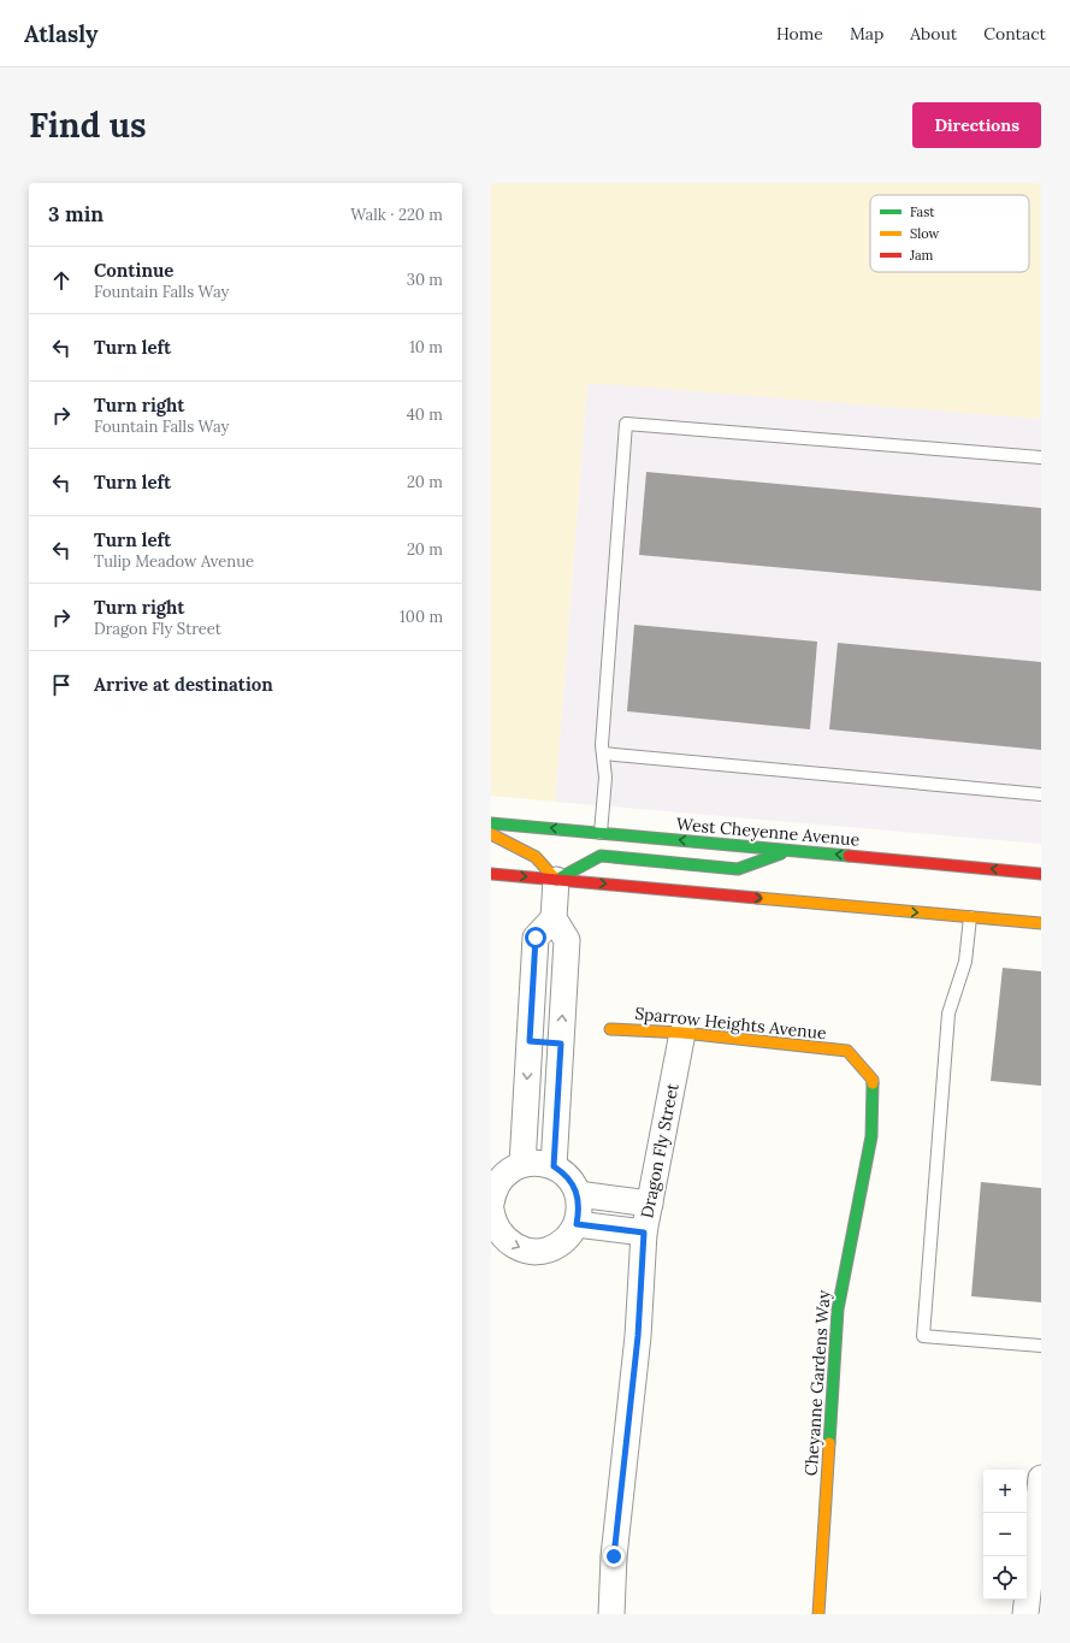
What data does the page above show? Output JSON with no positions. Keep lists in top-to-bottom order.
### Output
{
  "streets": {
    "main road": ["West Cheyenne Avenue", "Sparrow Heights Avenue", "Cheyanne Gardens Way"],
    "street": ["Dragon Fly Street"]
  },
  "crossings": [
    ["Sparrow Heights Avenue", "Dragon Fly Street"],
    ["Sparrow Heights Avenue", "Cheyanne Gardens Way"]
  ],
  "legend": ["Fast", "Slow", "Jam"],
  "page": {
    "header": "Atlasly",
    "nav": [
      "Home",
      "Map",
      "About",
      "Contact"
    ],
    "buttons": "Directions",
    "title": "Find us",
    "heading": ["3 min", "Walk · 220 m"],
    "list": [
      ["Continue", "Fountain Falls Way", "30 m"],
      ["Turn left", "10 m"],
      ["Turn right", "Fountain Falls Way", "40 m"],
      ["Turn left", "20 m"],
      ["Turn left", "Tulip Meadow Avenue", "20 m"],
      ["Turn right", "Dragon Fly Street", "100 m"],
      "Arrive at destination"
    ],
    "map_buttons": ["+", "−"]
  }
}
